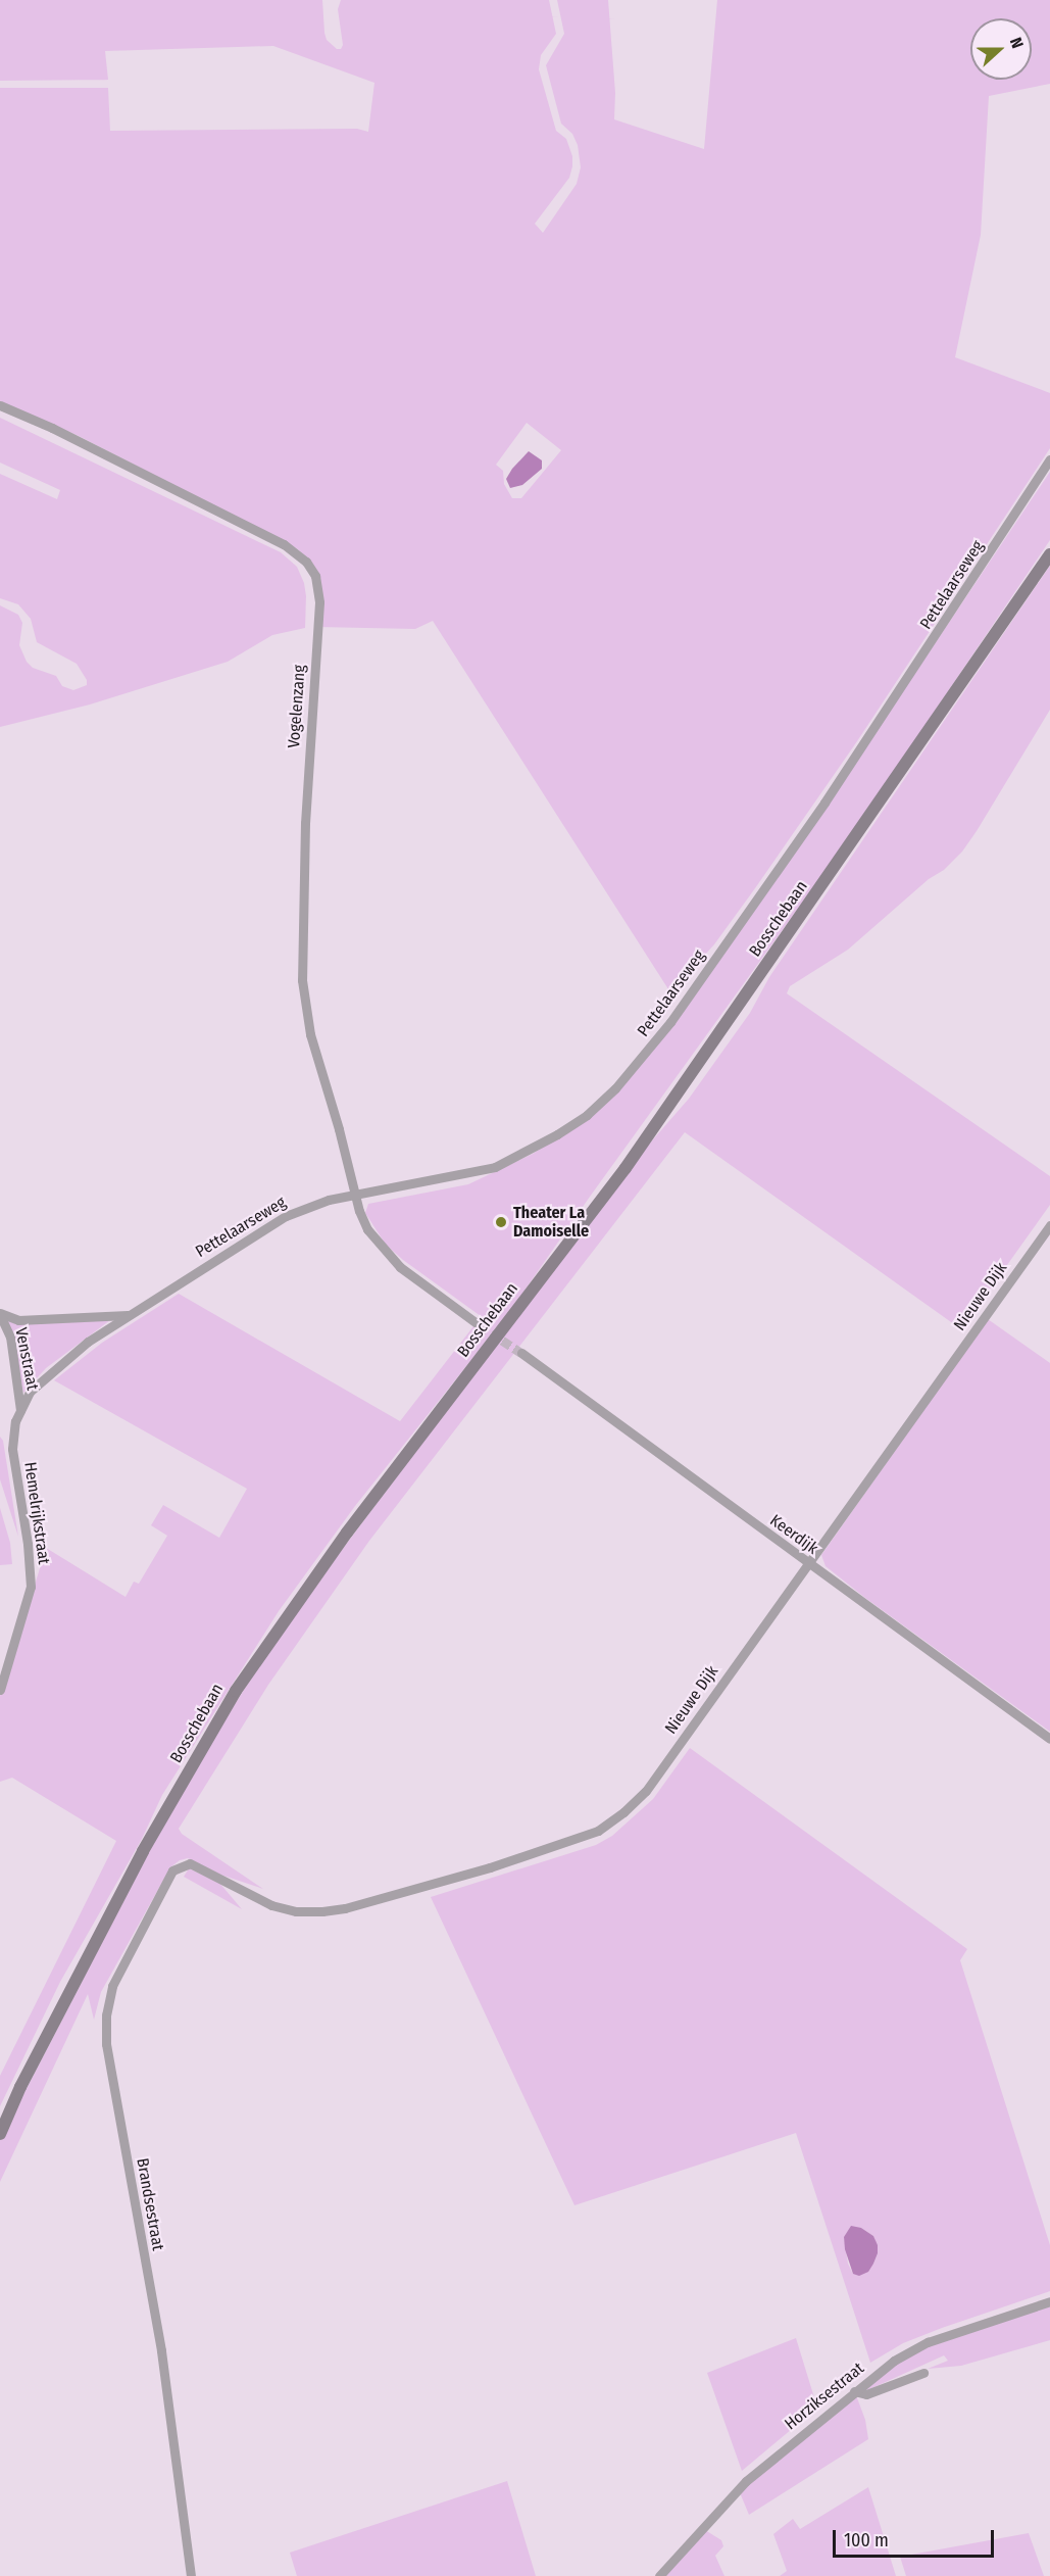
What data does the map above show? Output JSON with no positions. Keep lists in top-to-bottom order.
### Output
{
  "streets": {
    "main road": ["Bosschebaan"],
    "street": [
      "Pettelaarseweg",
      "Vogelenzang",
      "Nieuwe Dijk",
      "Venstraat",
      "Hemelrijkstraat",
      "Keerdijk",
      "Brandsestraat",
      "Horziksestraat"
    ]
  },
  "crossings": [
    ["Pettelaarseweg", "Vogelenzang"],
    ["Pettelaarseweg", "Venstraat"],
    ["Pettelaarseweg", "Hemelrijkstraat"],
    ["Nieuwe Dijk", "Keerdijk"],
    ["Nieuwe Dijk", "Brandsestraat"],
    ["Venstraat", "Hemelrijkstraat"]
  ],
  "places": ["Theater La Damoiselle"],
  "scale_bar": "100 m",
  "north": "right"
}
